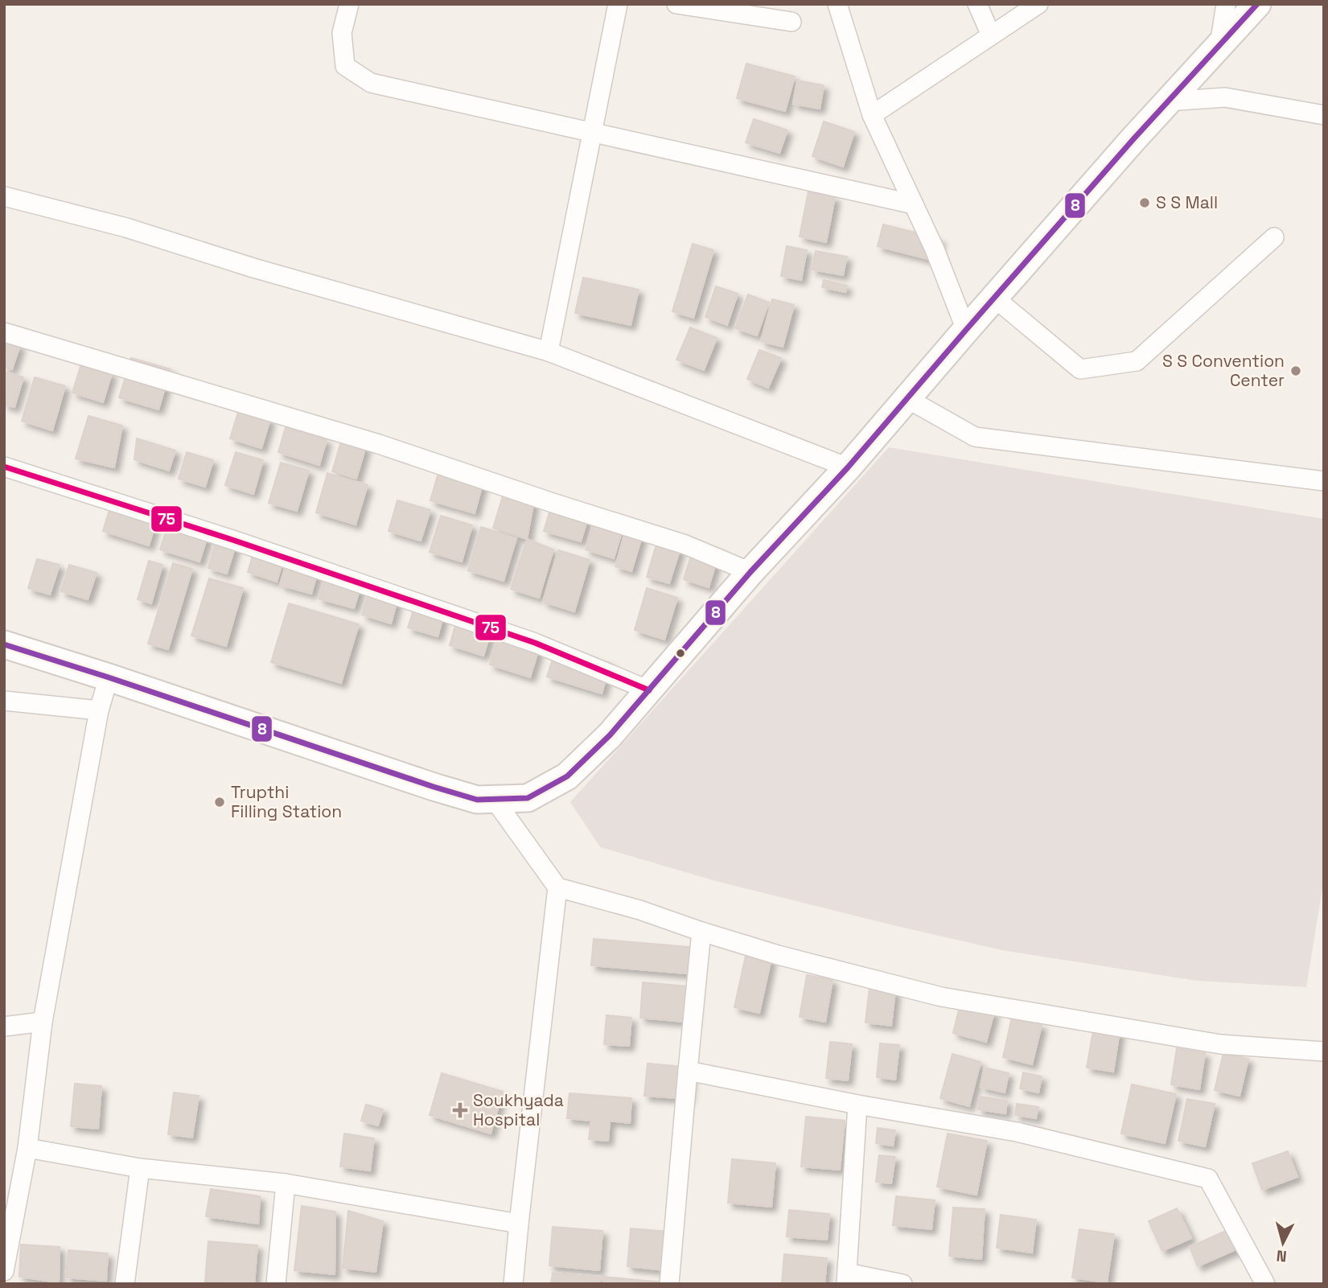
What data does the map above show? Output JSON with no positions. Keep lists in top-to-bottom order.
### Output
{
  "places": {
    "other": ["S S Mall", "S S Convention Center", "Trupthi Filling Station"],
    "health": ["Soukhyada Hospital"]
  },
  "lines": ["transit line 8", "transit line 75"],
  "north": "bottom"
}
